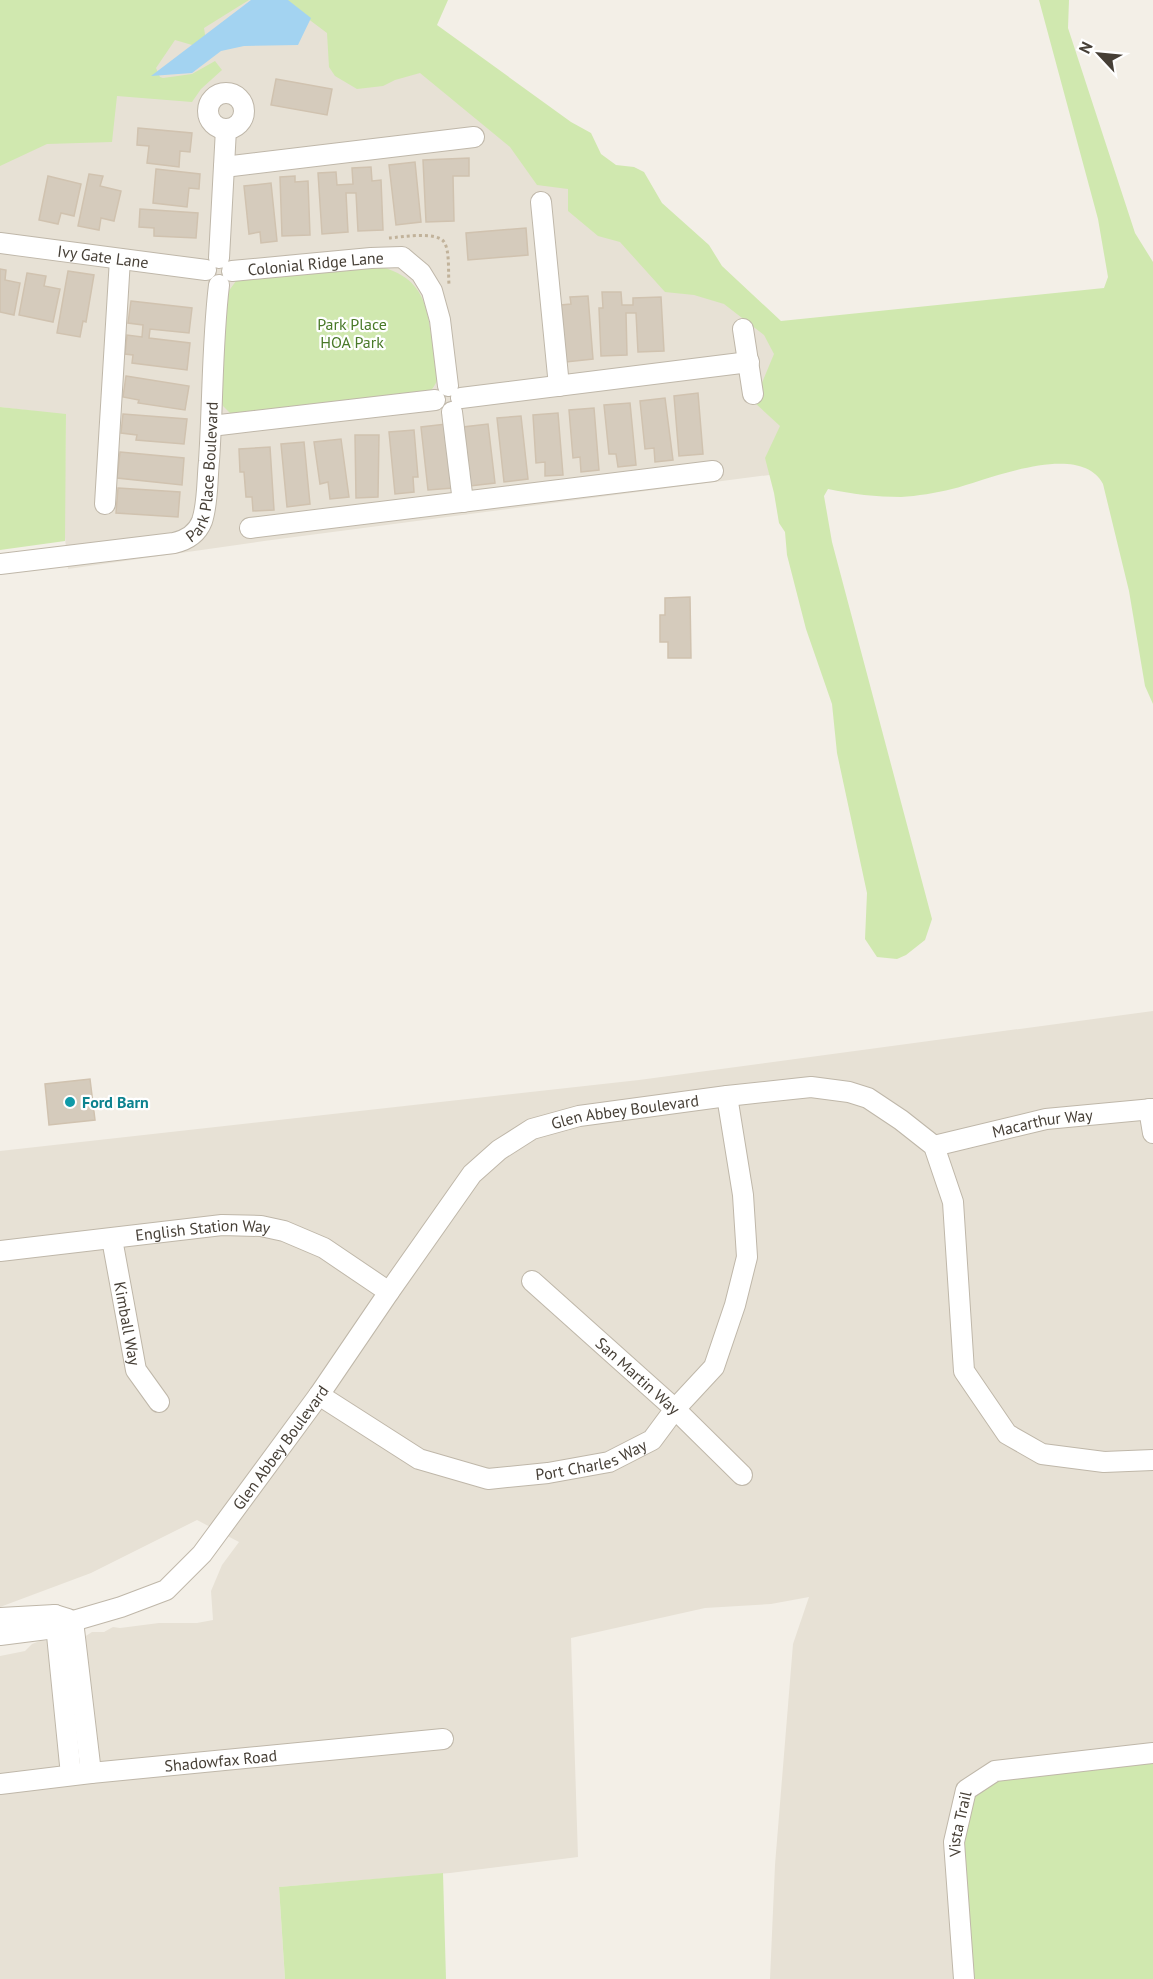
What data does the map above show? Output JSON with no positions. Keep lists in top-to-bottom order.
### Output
{
  "streets": {
    "street": [
      "Ivy Gate Lane",
      "Colonial Ridge Lane",
      "Park Place Boulevard",
      "Glen Abbey Boulevard",
      "Macarthur Way",
      "English Station Way",
      "Kimball Way",
      "San Martin Way",
      "Port Charles Way",
      "Shadowfax Road",
      "Vista Trail"
    ]
  },
  "crossings": [
    ["Ivy Gate Lane", "Colonial Ridge Lane"],
    ["Ivy Gate Lane", "Park Place Boulevard"],
    ["Colonial Ridge Lane", "Park Place Boulevard"],
    ["Glen Abbey Boulevard", "Macarthur Way"],
    ["Glen Abbey Boulevard", "English Station Way"],
    ["Glen Abbey Boulevard", "Port Charles Way"],
    ["English Station Way", "Kimball Way"],
    ["San Martin Way", "Port Charles Way"]
  ],
  "parks": ["Park Place HOA Park"],
  "places": ["Ford Barn"],
  "north": "top left"
}
